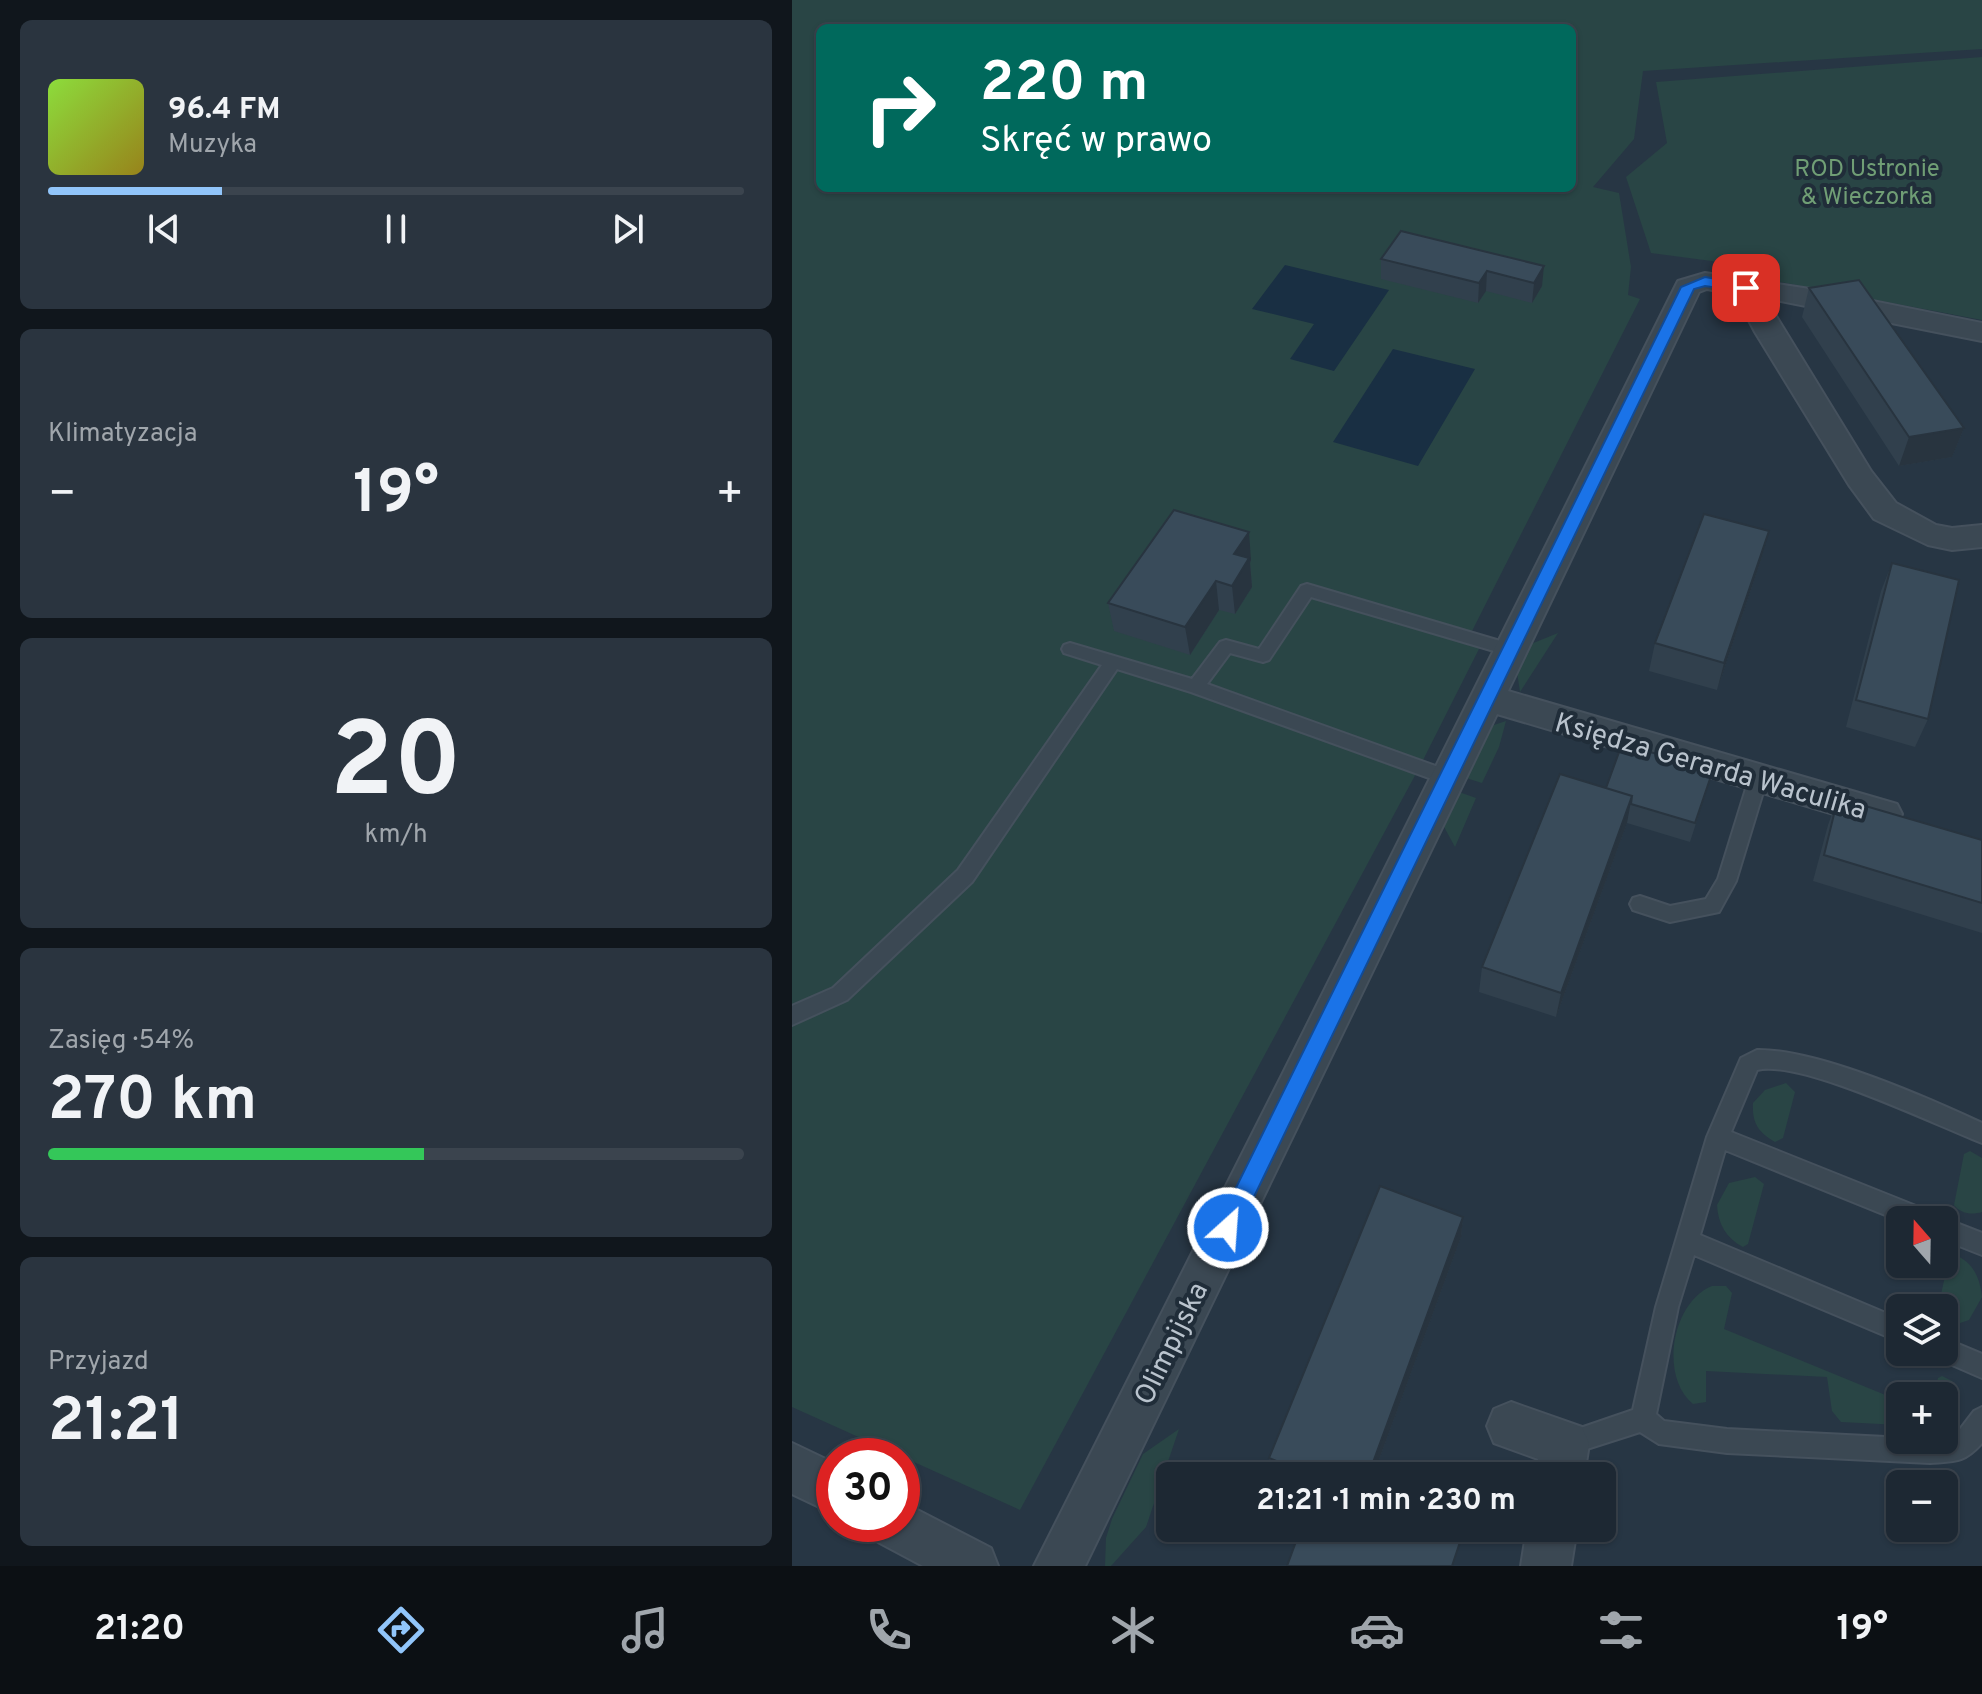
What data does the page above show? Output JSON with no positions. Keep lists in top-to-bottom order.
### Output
{
  "streets": {
    "street": ["Księdza Gerarda Waculika", "Olimpijska"]
  },
  "crossings": [
    ["Księdza Gerarda Waculika", "Olimpijska"]
  ],
  "parks": ["ROD Ustronie & Wieczorka"],
  "north": "top",
  "page": {
    "turn": ["220 m", "Skręć w prawo"],
    "song": ["96.4 FM", "Muzyka"],
    "tile": [
      "Klimatyzacja",
      ["20", "km/h"],
      ["Zasięg · 54%", "270 km"],
      ["Przyjazd", "21:21"]
    ],
    "heat": ["−", "19°", "+"],
    "map_buttons": ["+", "−"],
    "limit": "30",
    "trip": "21:21 · 1 min · 230 m",
    "tabs": ["21:20", "19°"]
  }
}
